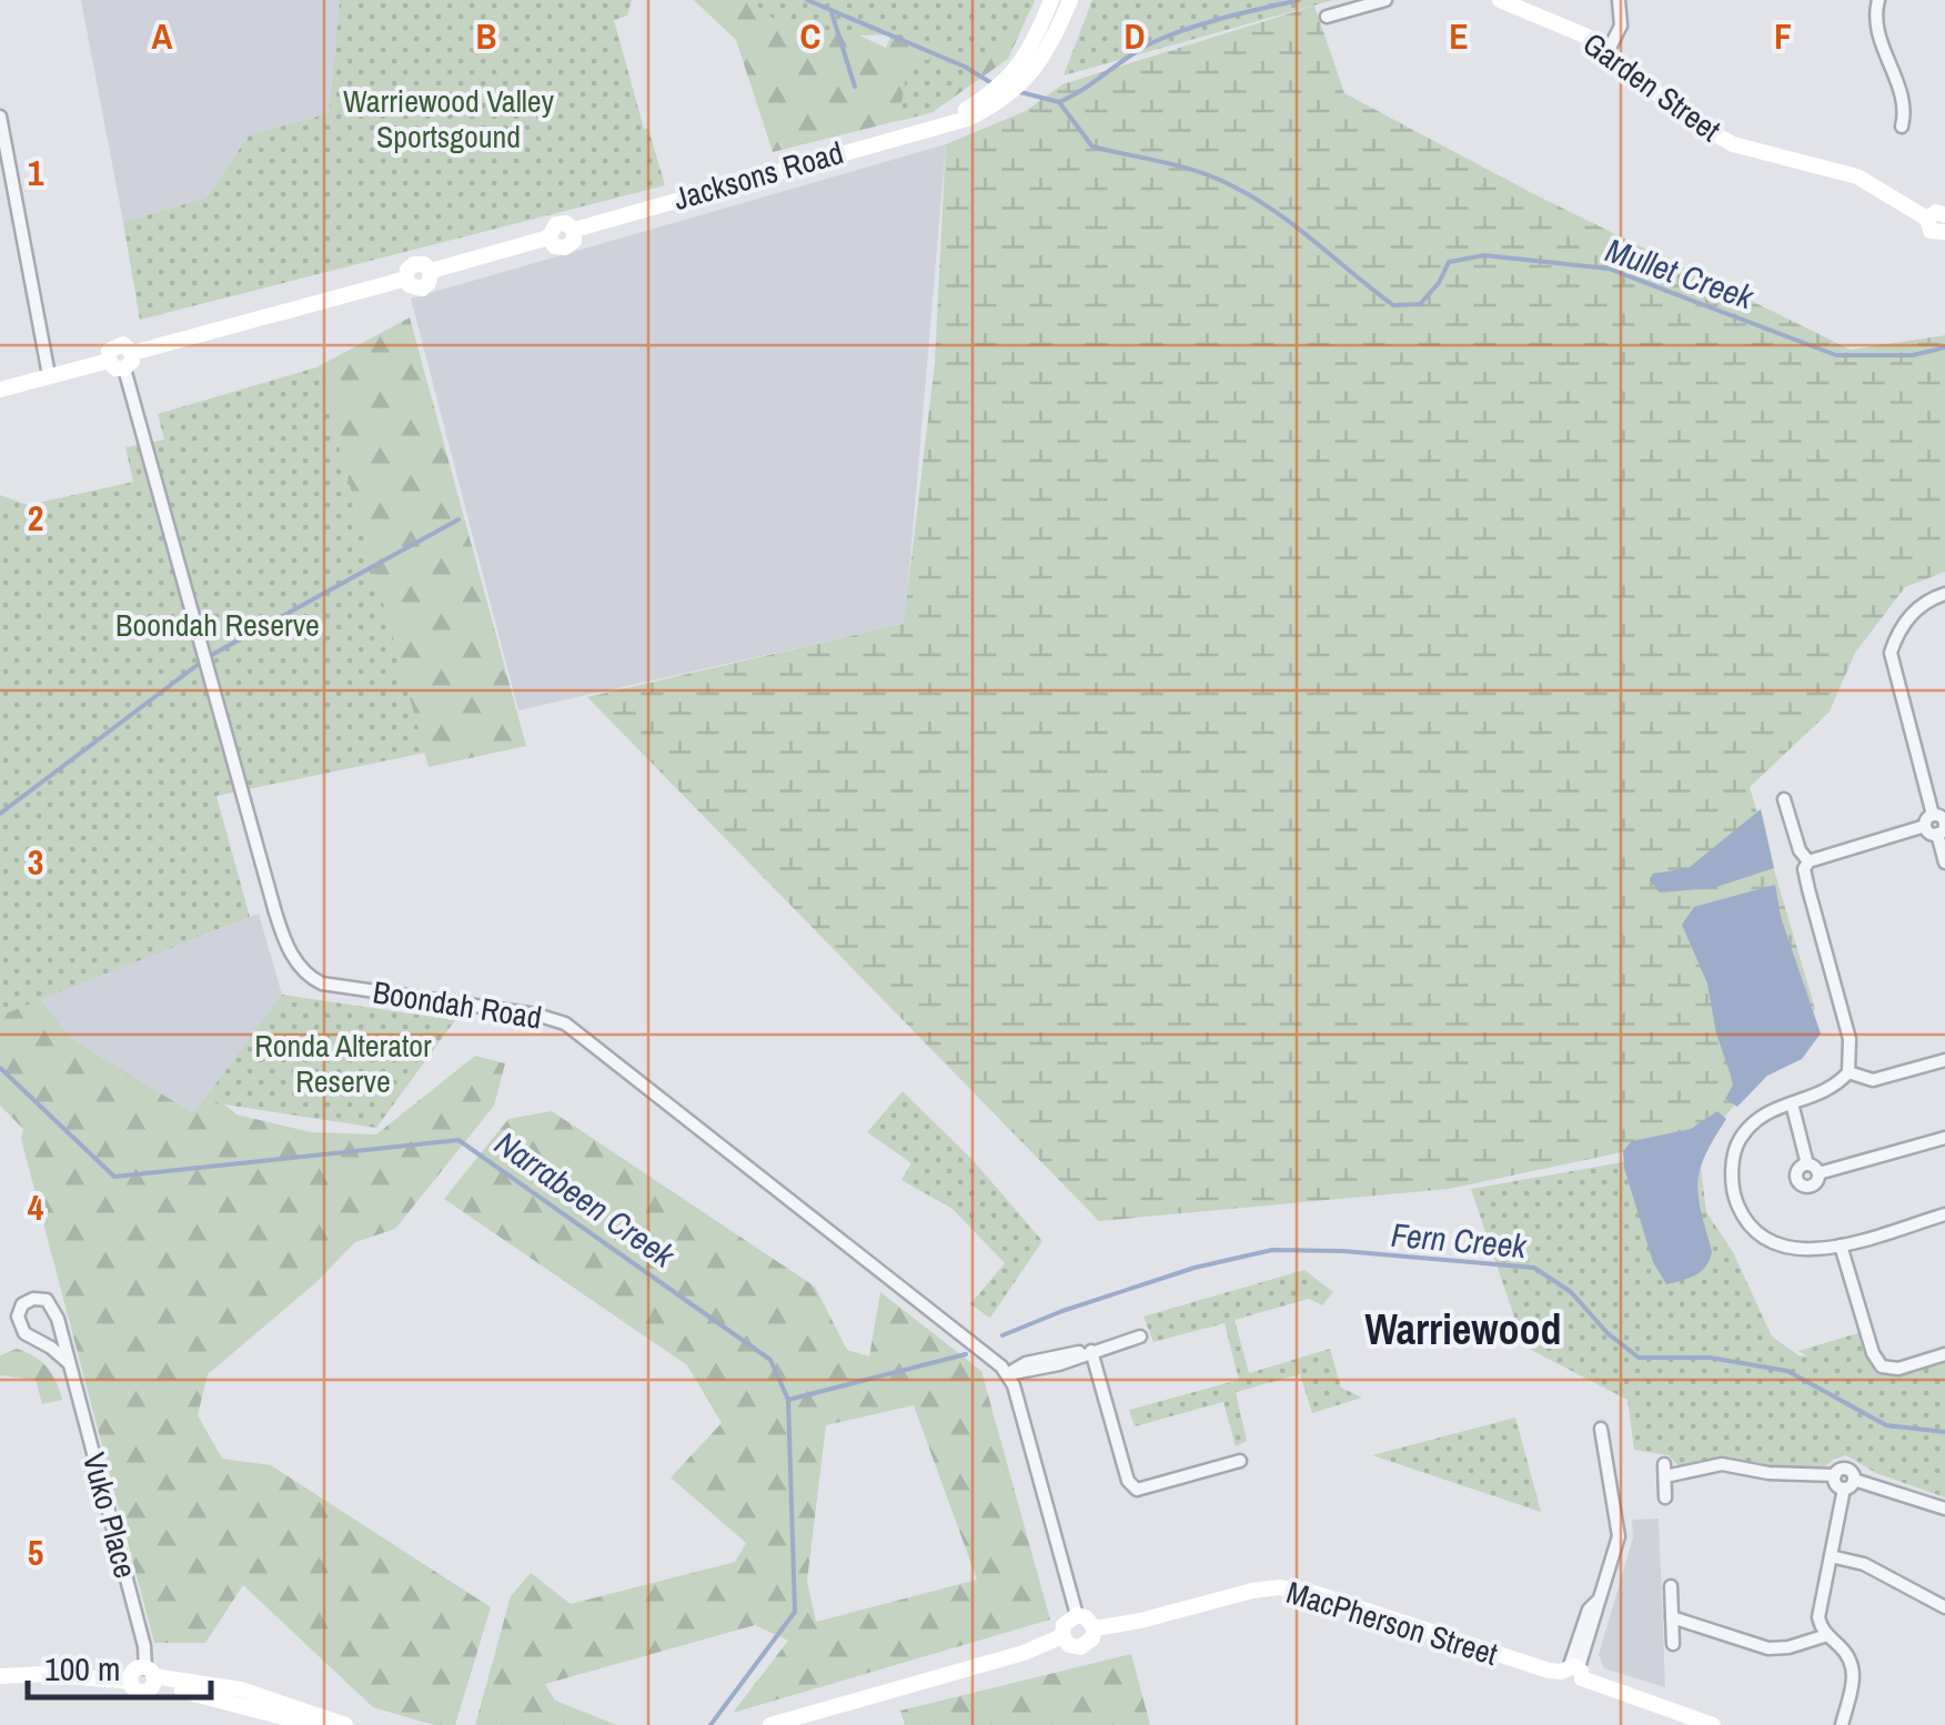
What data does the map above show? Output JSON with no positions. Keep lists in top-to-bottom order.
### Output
{
  "streets": {
    "street": [
      "Garden Street",
      "Jacksons Road",
      "Boondah Road",
      "Vuko Place",
      "MacPherson Street"
    ]
  },
  "crossings": [
    ["Jacksons Road", "Boondah Road"]
  ],
  "districts": ["Warriewood"],
  "water": ["Mullet Creek", "Narrabeen Creek", "Fern Creek"],
  "parks": ["Warriewood Valley Sportsgound", "Boondah Reserve", "Ronda Alterator Reserve"],
  "scale_bar": "100 m",
  "grid": {
    "columns": [
      "A",
      "B",
      "C",
      "D",
      "E",
      "F"
    ],
    "rows": [
      "1",
      "2",
      "3",
      "4",
      "5"
    ]
  }
}
